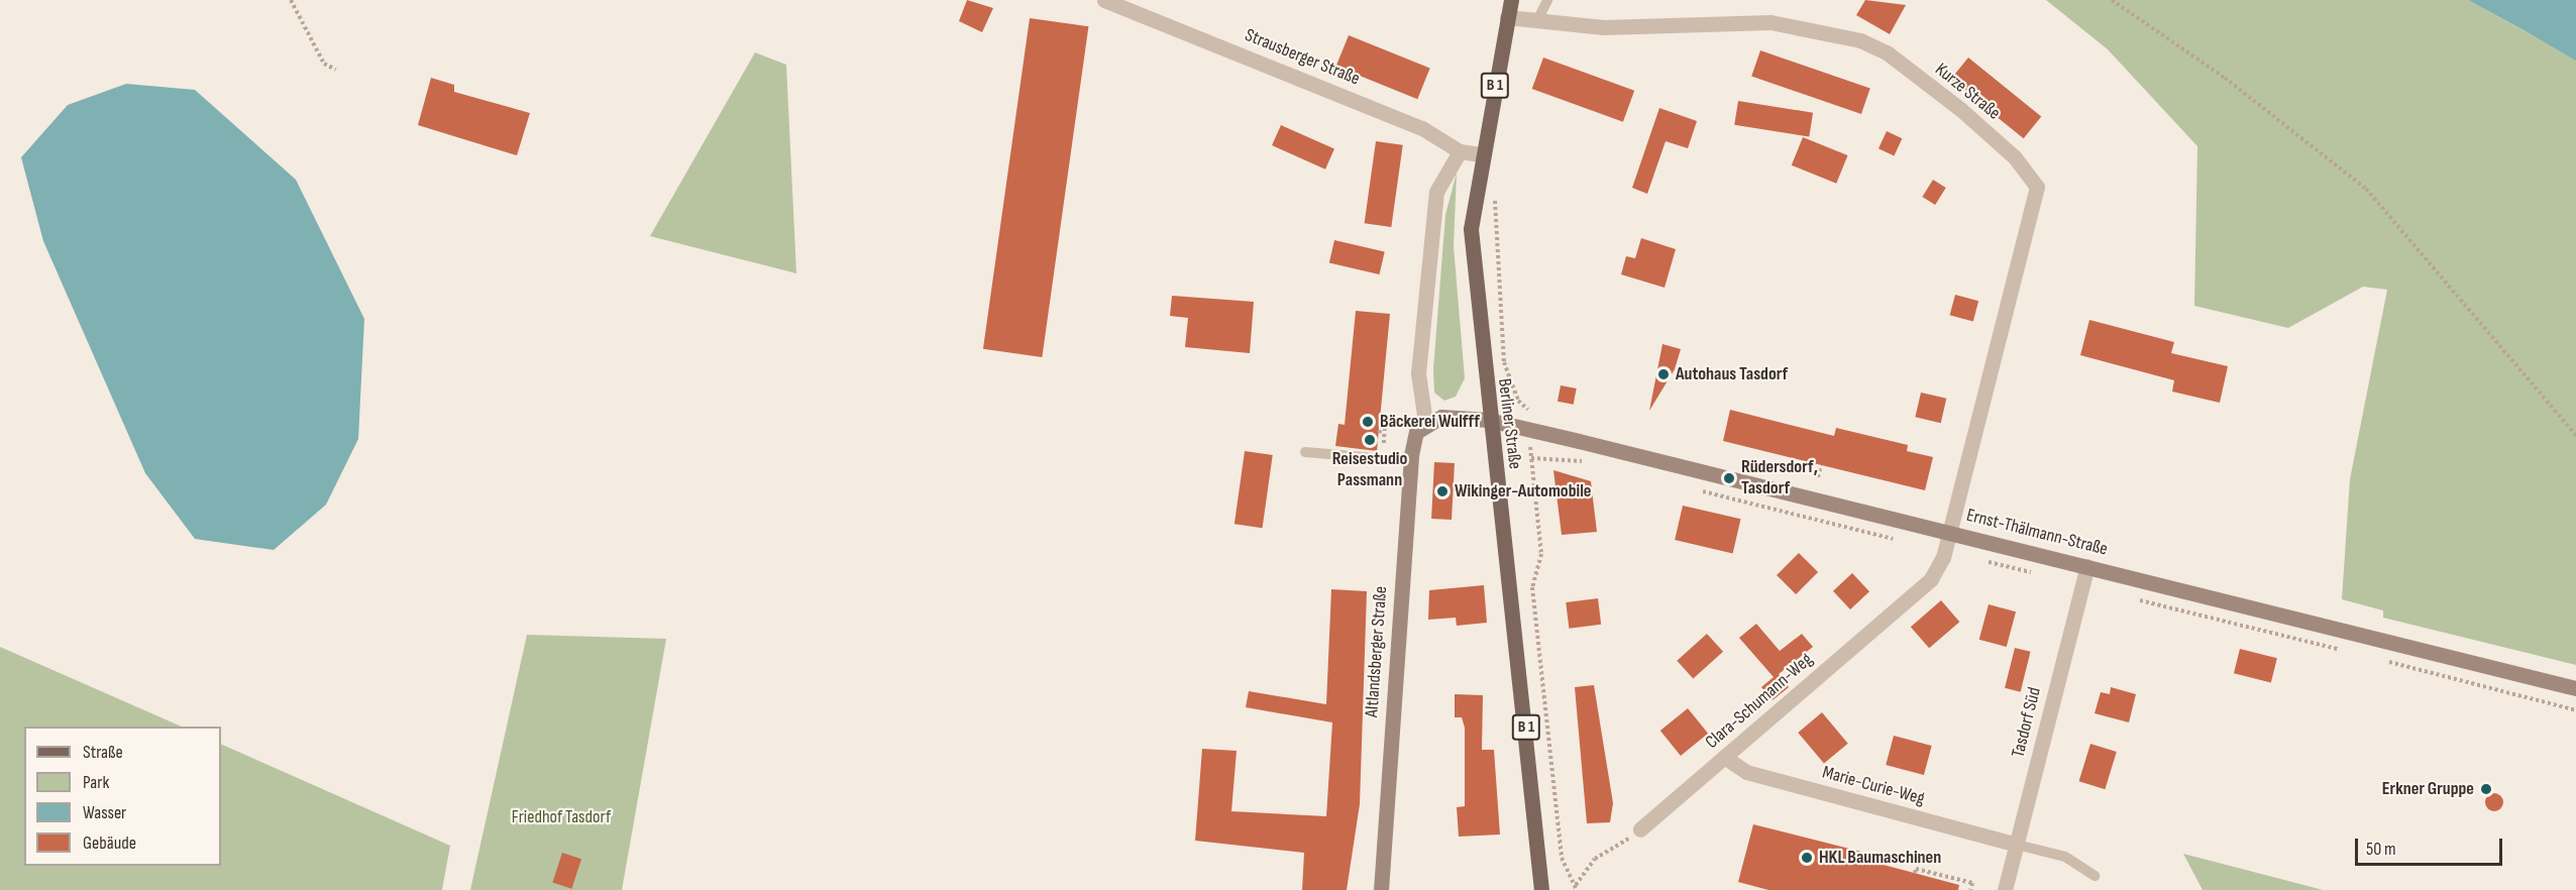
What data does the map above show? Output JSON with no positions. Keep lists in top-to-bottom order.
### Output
{
  "streets": {
    "main road": [
      "B 1",
      "Berliner Straße",
      "Ernst-Thälmann-Straße",
      "Altlandsberger Straße"
    ],
    "street": [
      "Strausberger Straße",
      "Kurze Straße",
      "Clara-Schumann-Weg",
      "Tasdorf Süd",
      "Marie-Curie-Weg"
    ]
  },
  "crossings": [
    ["Strausberger Straße", "Berliner Straße"],
    ["Kurze Straße", "Berliner Straße"],
    ["Kurze Straße", "Ernst-Thälmann-Straße"],
    ["Kurze Straße", "Clara-Schumann-Weg"],
    ["Berliner Straße", "Ernst-Thälmann-Straße"],
    ["Ernst-Thälmann-Straße", "Clara-Schumann-Weg"],
    ["Ernst-Thälmann-Straße", "Tasdorf Süd"],
    ["Clara-Schumann-Weg", "Marie-Curie-Weg"],
    ["Tasdorf Süd", "Marie-Curie-Weg"]
  ],
  "parks": ["Friedhof Tasdorf"],
  "places": [
    "Autohaus Tasdorf",
    "Bäckerei Wulfff",
    "Reisestudio Passmann",
    "Rüdersdorf, Tasdorf",
    "Wikinger-Automobile",
    "Erkner Gruppe",
    "HKL Baumaschinen"
  ],
  "legend": [
    "Straße",
    "Park",
    "Wasser",
    "Gebäude"
  ],
  "scale_bar": "50 m"
}
